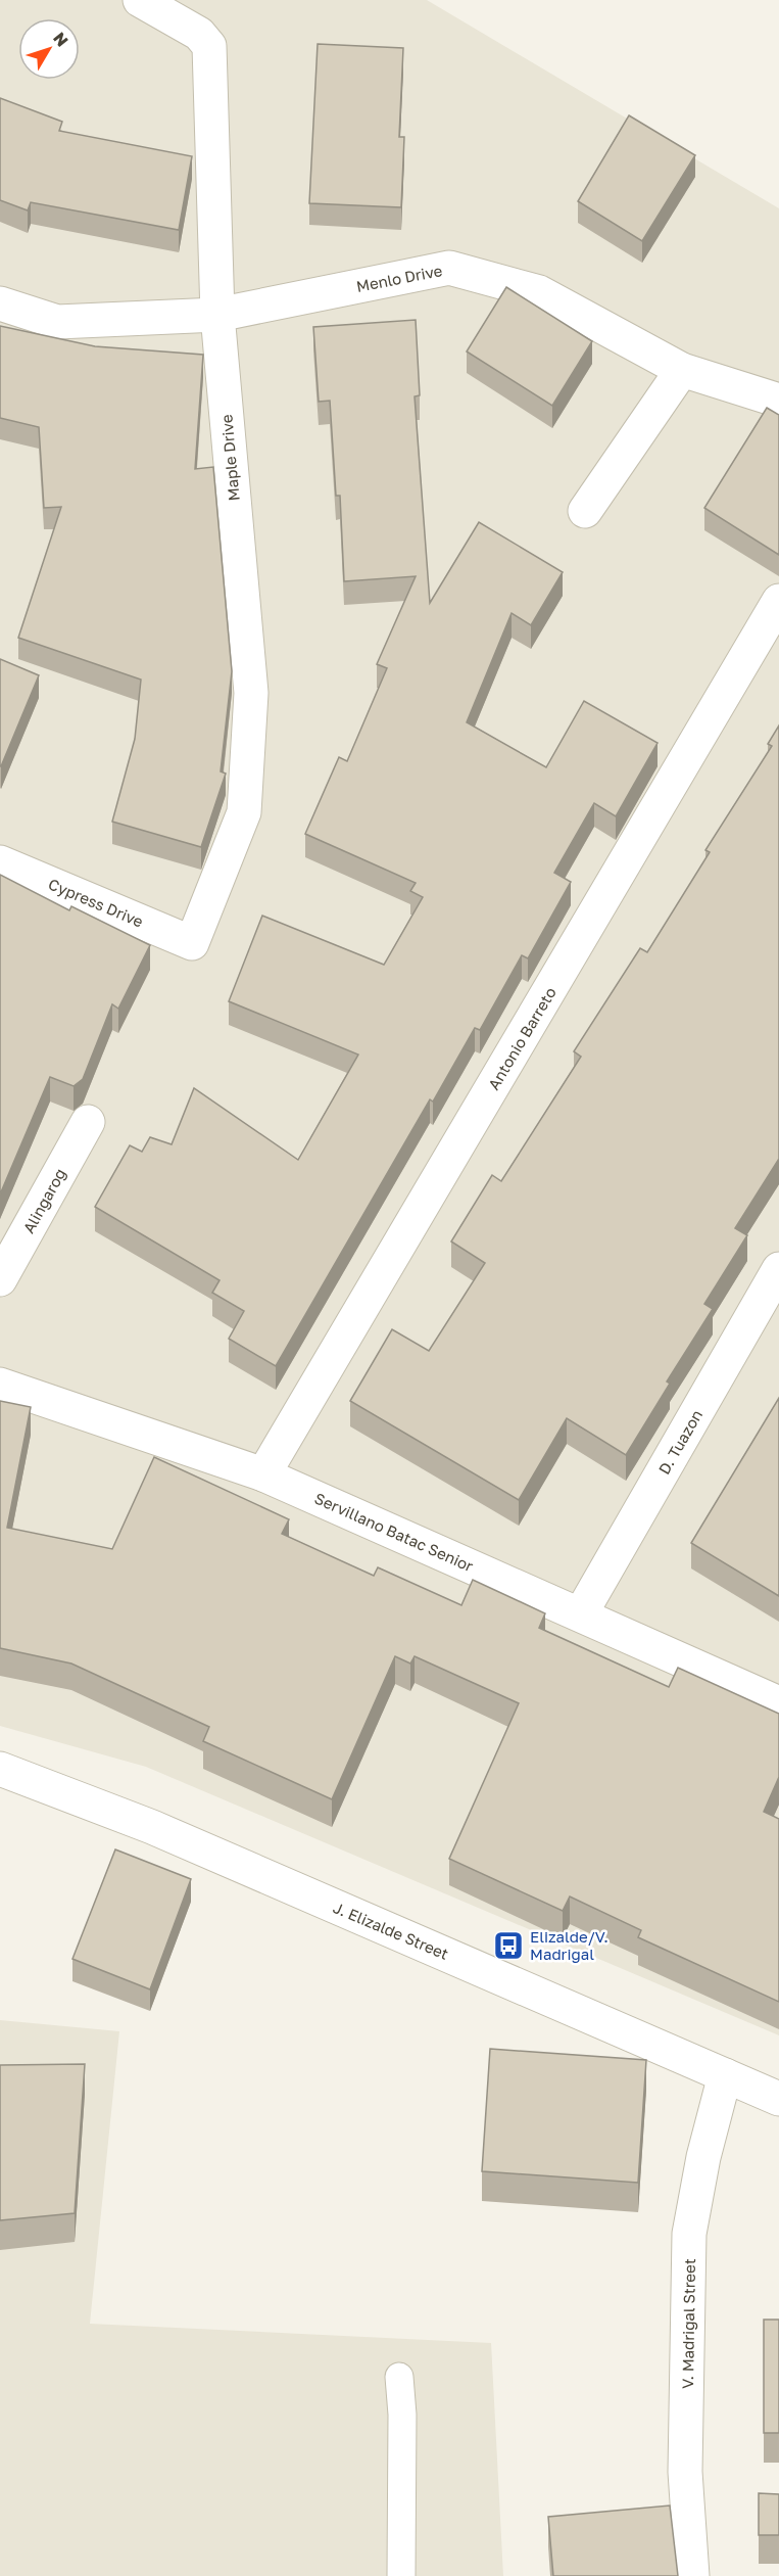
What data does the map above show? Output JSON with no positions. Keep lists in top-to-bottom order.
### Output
{
  "streets": {
    "street": [
      "Menlo Drive",
      "Maple Drive",
      "Cypress Drive",
      "Antonio Barreto",
      "Alingarog",
      "D. Tuazon",
      "Servillano Batac Senior",
      "J. Elizalde Street",
      "V. Madrigal Street"
    ]
  },
  "crossings": [
    ["Menlo Drive", "Maple Drive"],
    ["Maple Drive", "Cypress Drive"],
    ["Antonio Barreto", "Servillano Batac Senior"],
    ["D. Tuazon", "Servillano Batac Senior"],
    ["J. Elizalde Street", "V. Madrigal Street"]
  ],
  "places": {
    "bus stop": ["Elizalde/V. Madrigal"]
  },
  "north": "top right"
}
